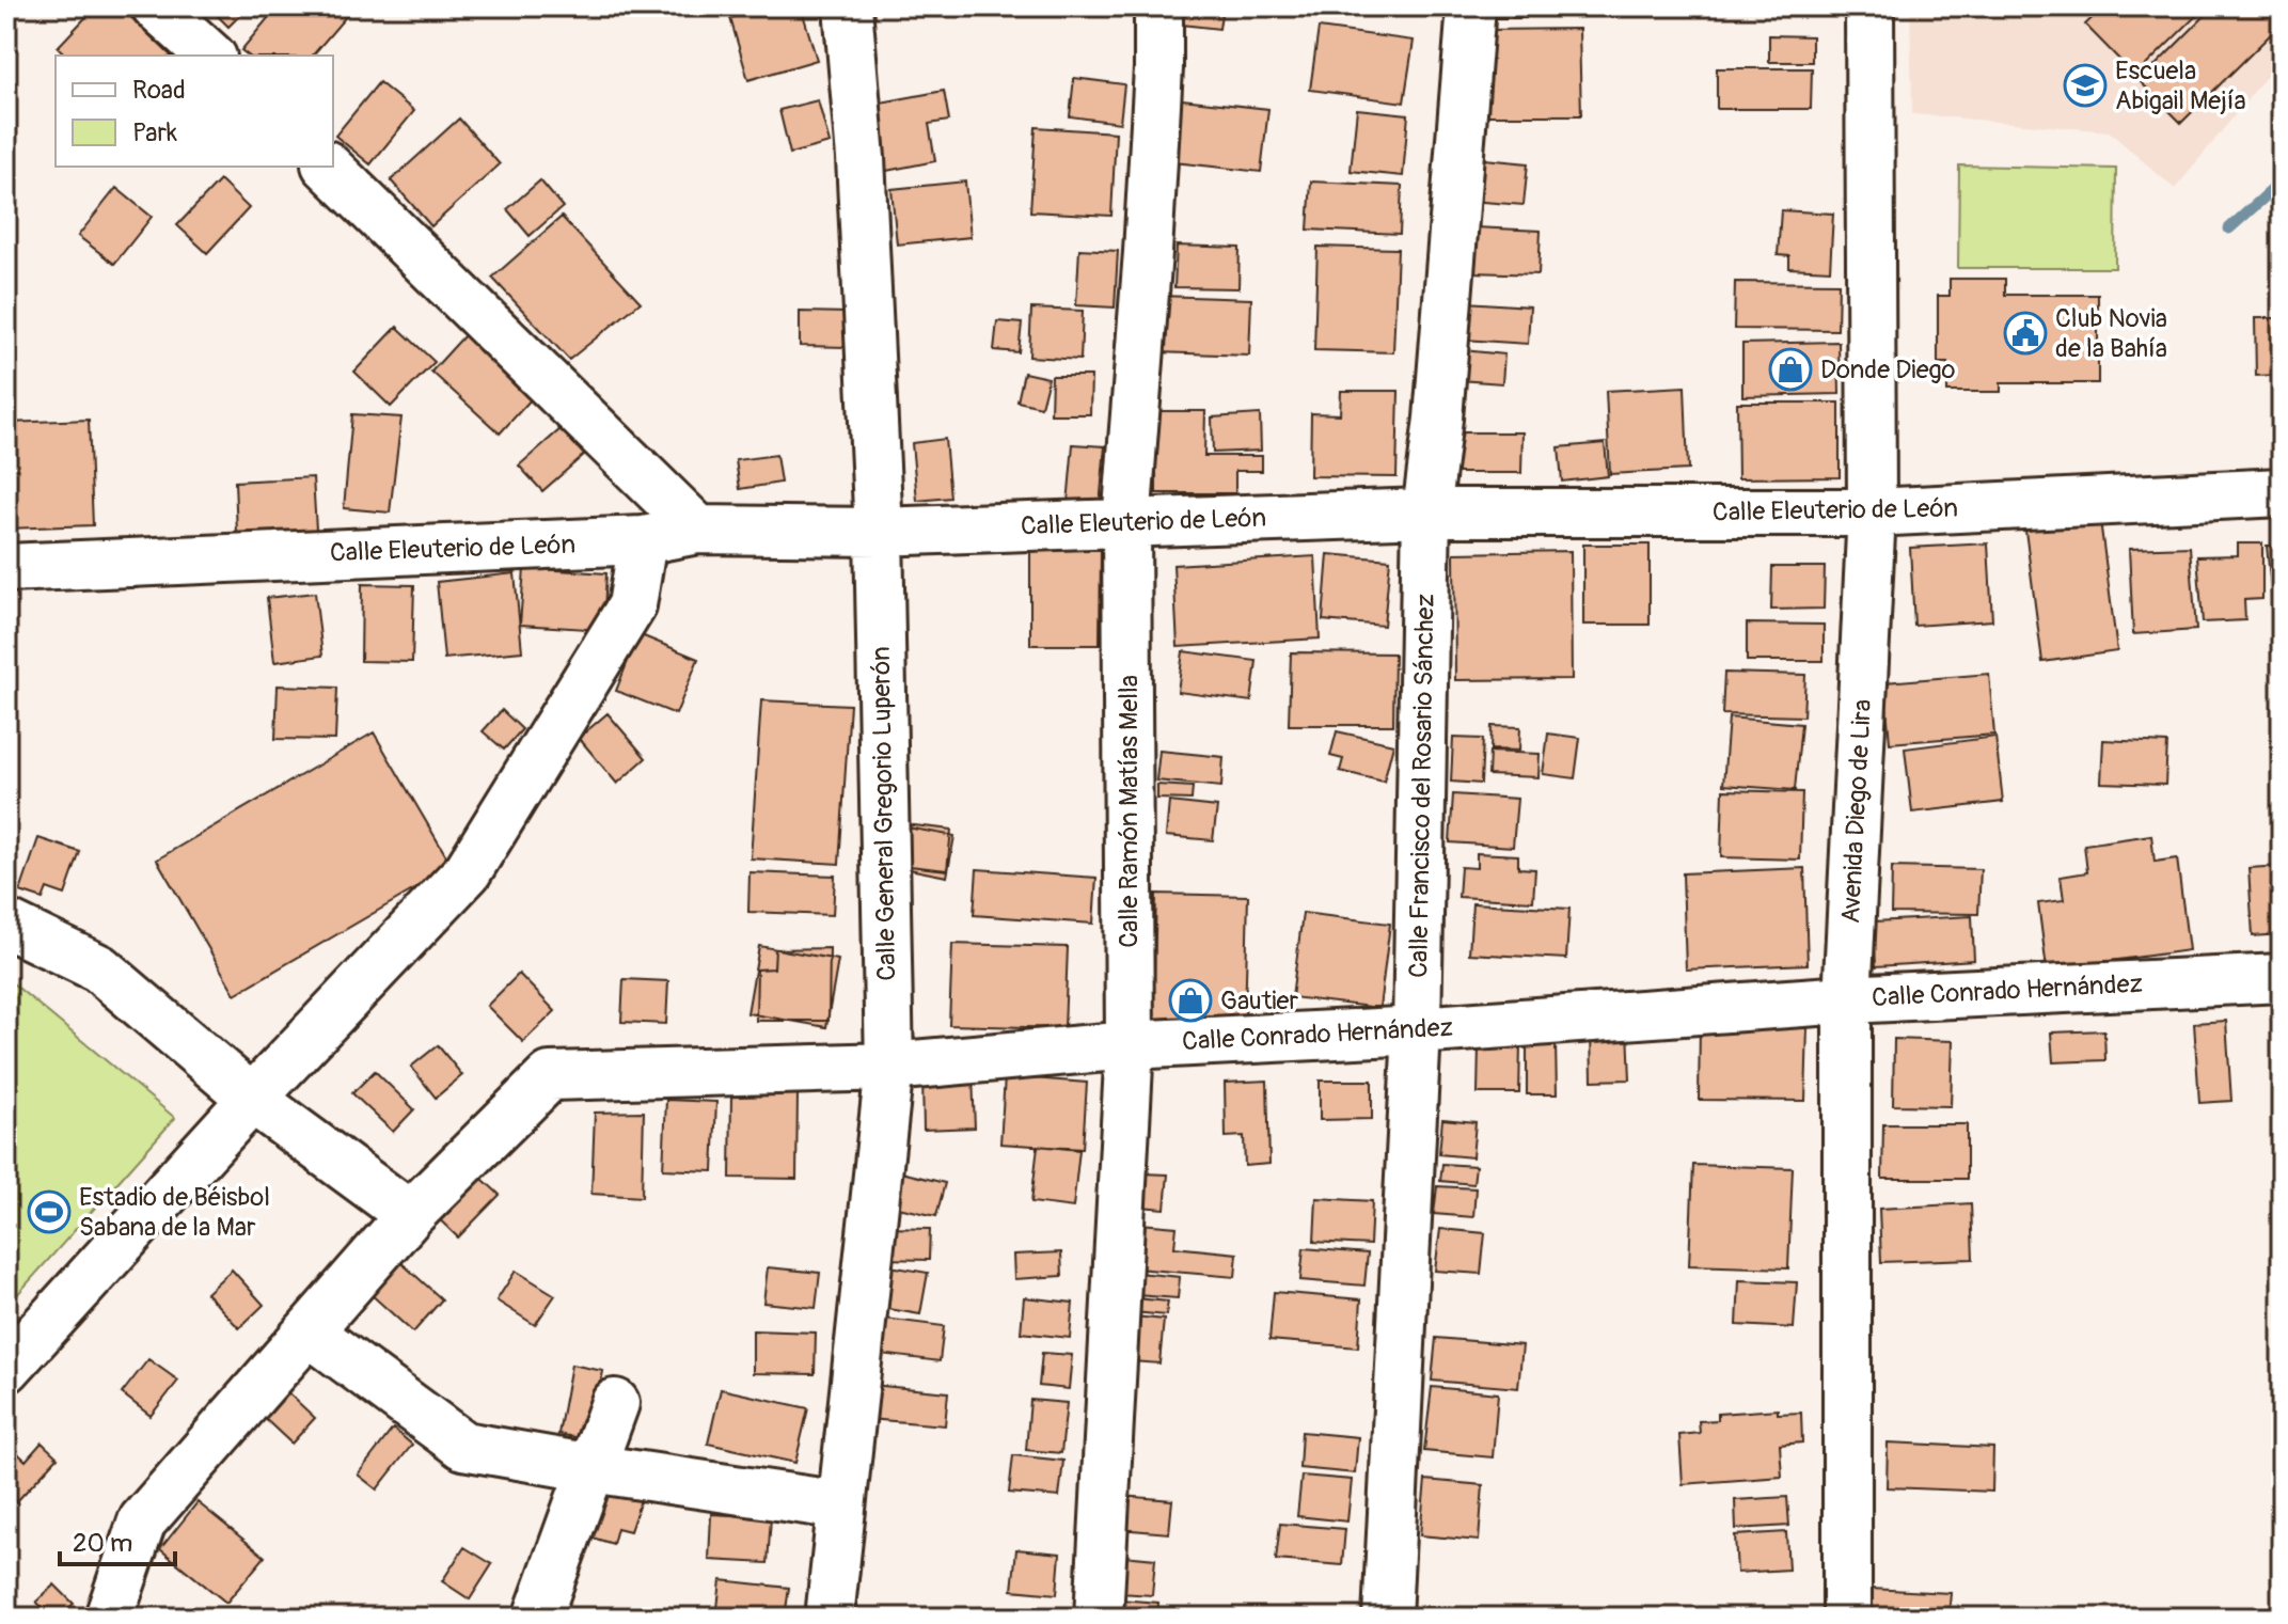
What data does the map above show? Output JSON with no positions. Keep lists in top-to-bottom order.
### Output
{
  "streets": {
    "street": [
      "Calle Eleuterio de León",
      "Calle Francisco del Rosario Sánchez",
      "Calle Ramón Matías Mella",
      "Avenida Diego de Lira",
      "Calle General Gregorio Luperón",
      "Calle Conrado Hernández"
    ]
  },
  "crossings": [
    ["Calle Eleuterio de León", "Calle Francisco del Rosario Sánchez"],
    ["Calle Eleuterio de León", "Calle Ramón Matías Mella"],
    ["Calle Eleuterio de León", "Avenida Diego de Lira"],
    ["Calle Eleuterio de León", "Calle General Gregorio Luperón"],
    ["Calle Francisco del Rosario Sánchez", "Calle Conrado Hernández"],
    ["Calle Ramón Matías Mella", "Calle Conrado Hernández"],
    ["Avenida Diego de Lira", "Calle Conrado Hernández"],
    ["Calle General Gregorio Luperón", "Calle Conrado Hernández"]
  ],
  "places": {
    "school or university": ["Escuela Abigail Mejía"],
    "public building": ["Club Novia de la Bahía"],
    "shop": ["Donde Diego", "Gautier"],
    "sports": ["Estadio de Béisbol Sabana de la Mar"]
  },
  "legend": ["Road", "Park"],
  "scale_bar": "20 m"
}
